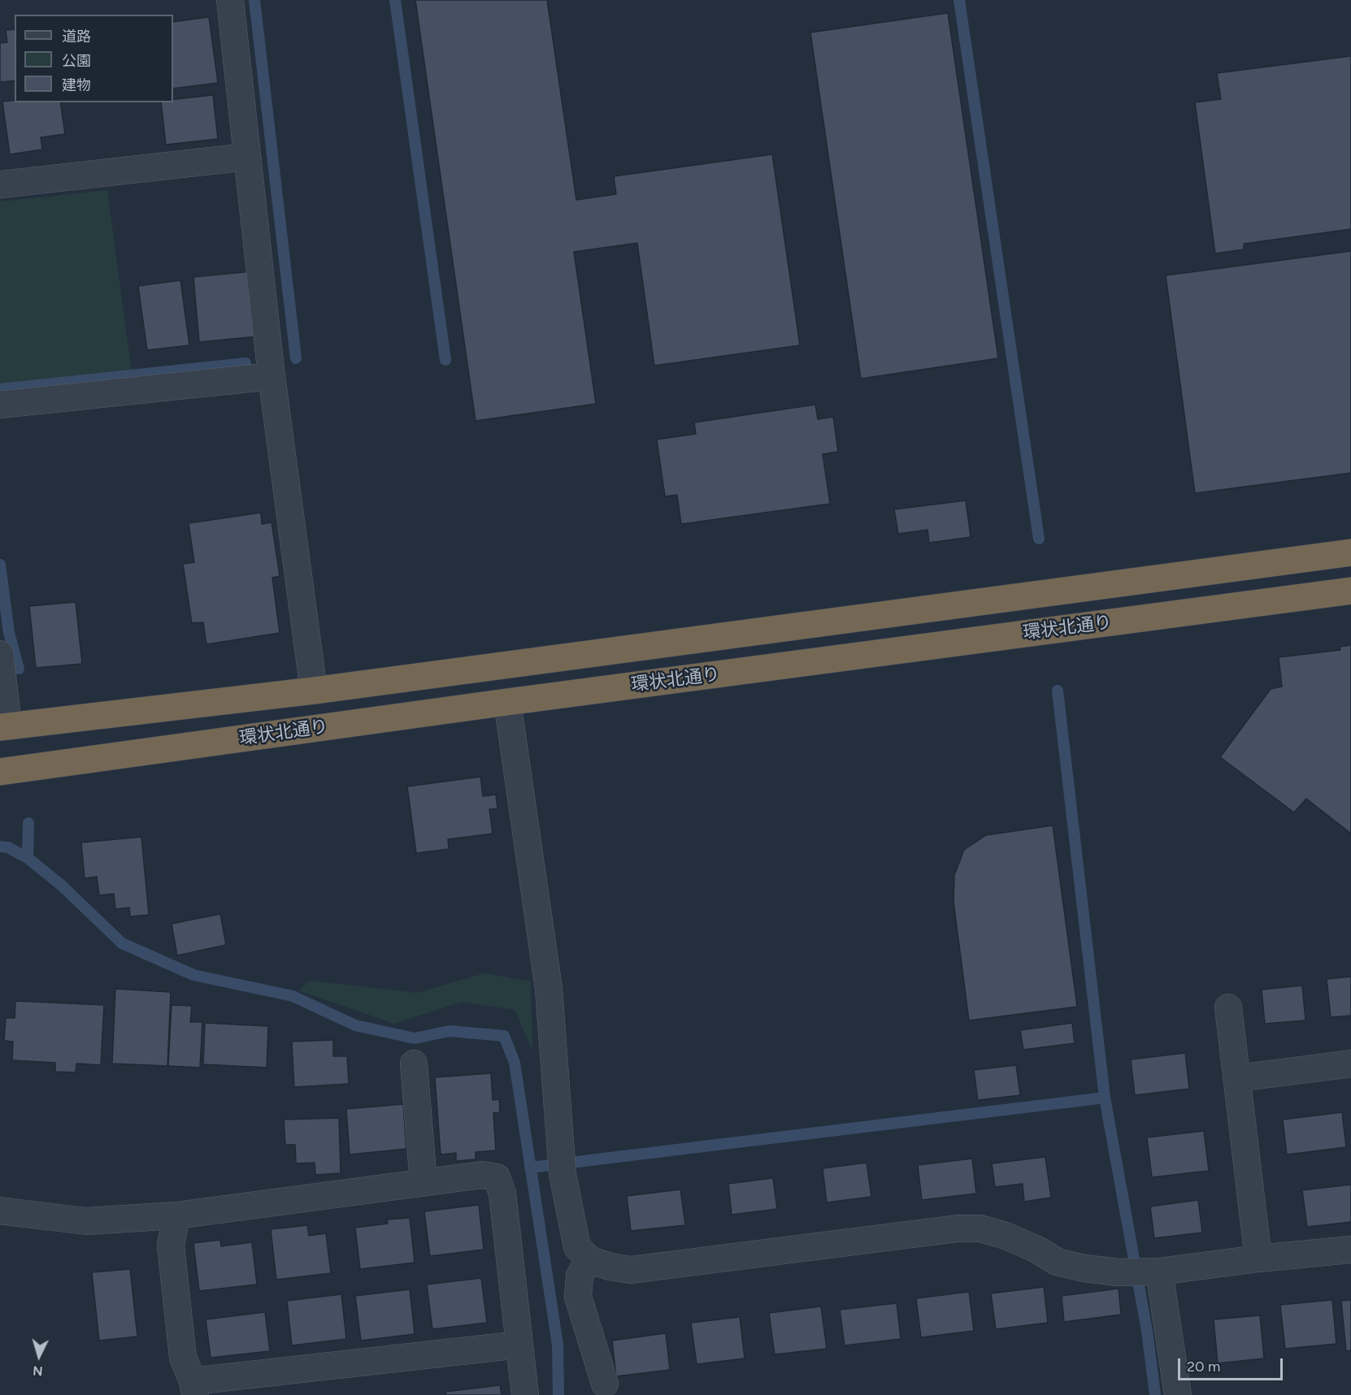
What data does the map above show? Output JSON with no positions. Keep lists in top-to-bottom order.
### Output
{
  "streets": {
    "highway": ["環状北通り"]
  },
  "legend": ["道路", "公園", "建物"],
  "scale_bar": "20 m",
  "north": "bottom"
}
